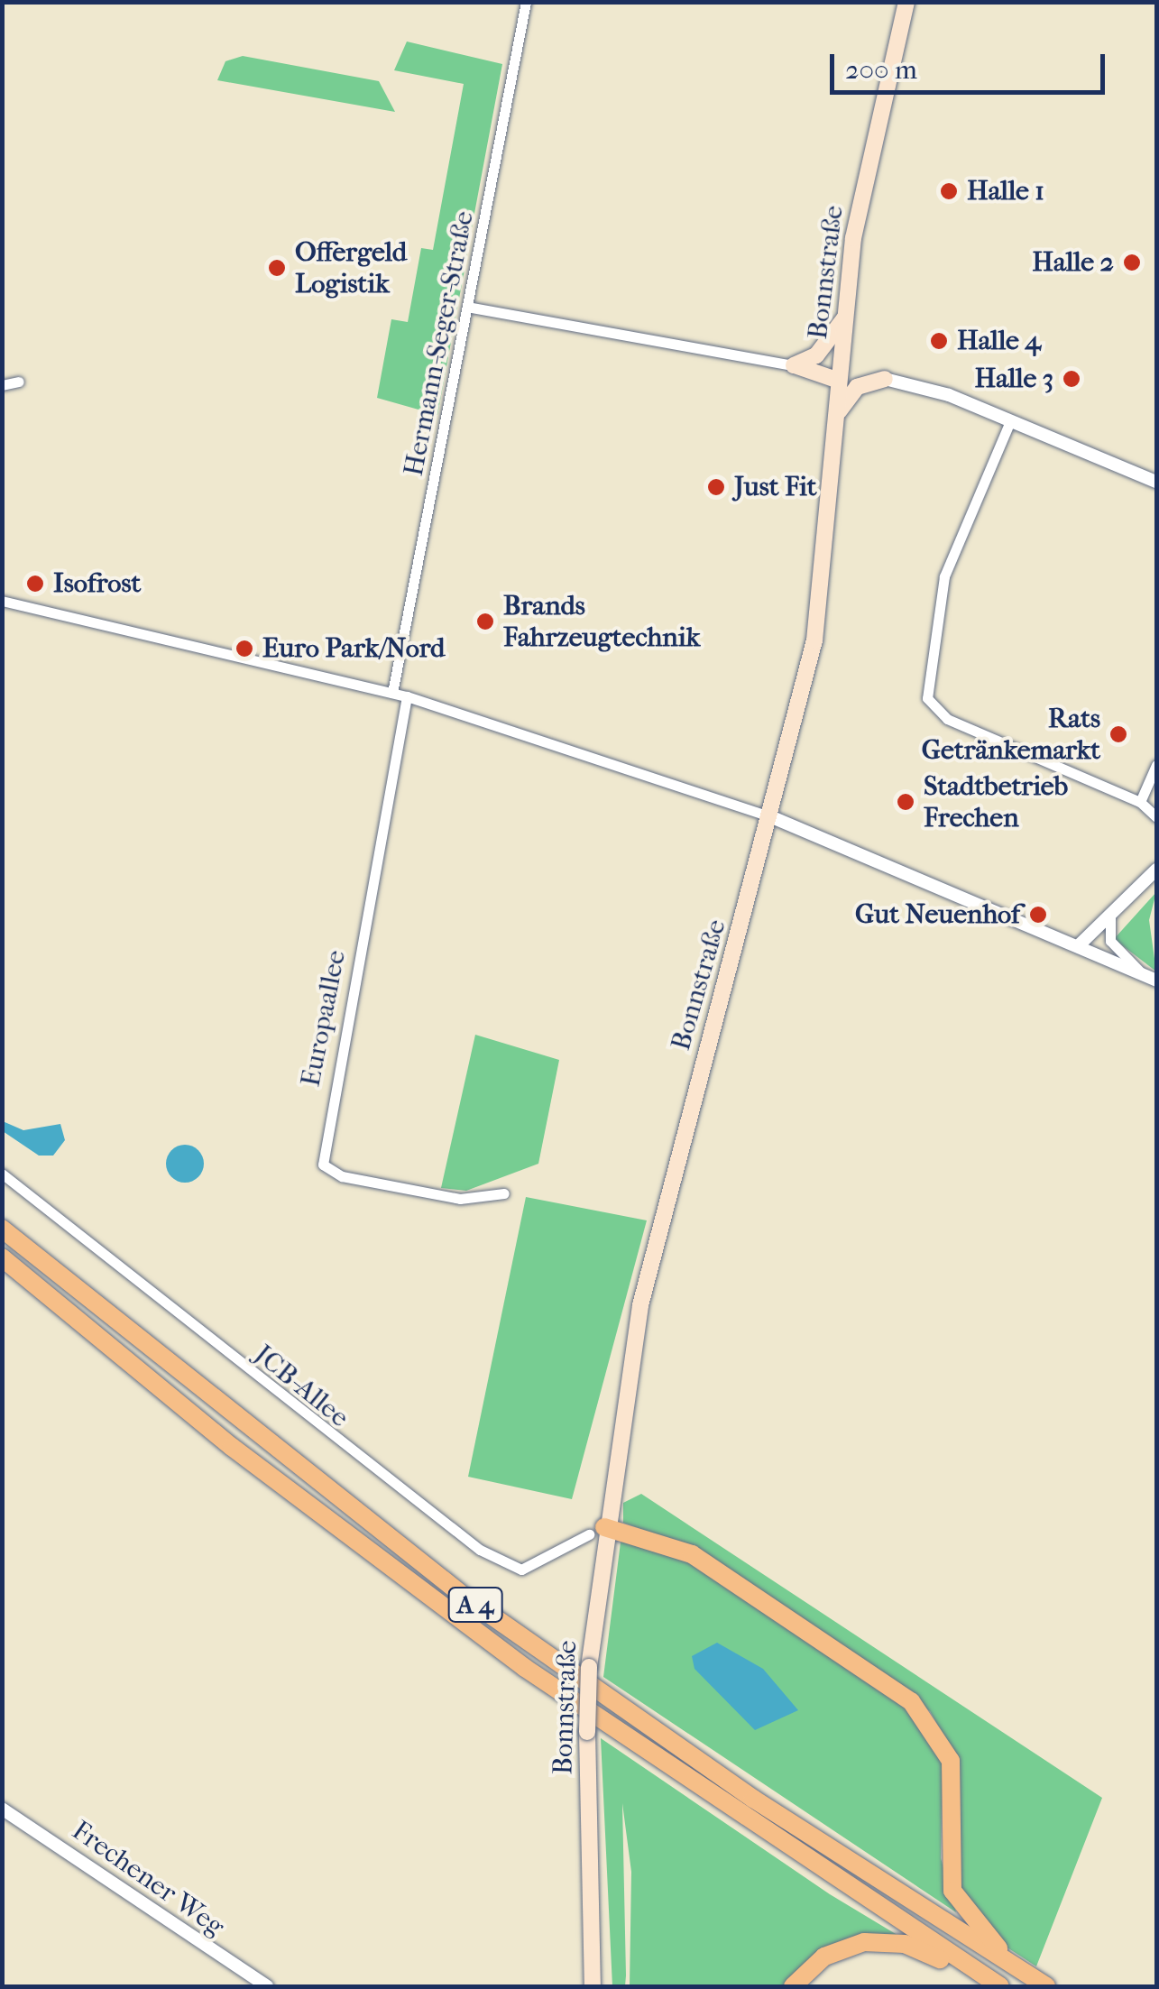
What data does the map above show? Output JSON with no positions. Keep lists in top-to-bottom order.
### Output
{
  "streets": {
    "highway": ["A 4"],
    "main road": ["Bonnstraße"],
    "street": [
      "Hermann-Seger-Straße",
      "Europaallee",
      "JCB-Allee",
      "Frechener Weg"
    ]
  },
  "crossings": [
    ["Bonnstraße", "JCB-Allee"]
  ],
  "places": [
    "Halle 1",
    "Halle 2",
    "Offergeld Logistik",
    "Halle 4",
    "Halle 3",
    "Just Fit",
    "Isofrost",
    "Brands Fahrzeugtechnik",
    "Euro Park/Nord",
    "Rats Getränkemarkt",
    "Stadtbetrieb Frechen",
    "Gut Neuenhof"
  ],
  "scale_bar": "200 m"
}
